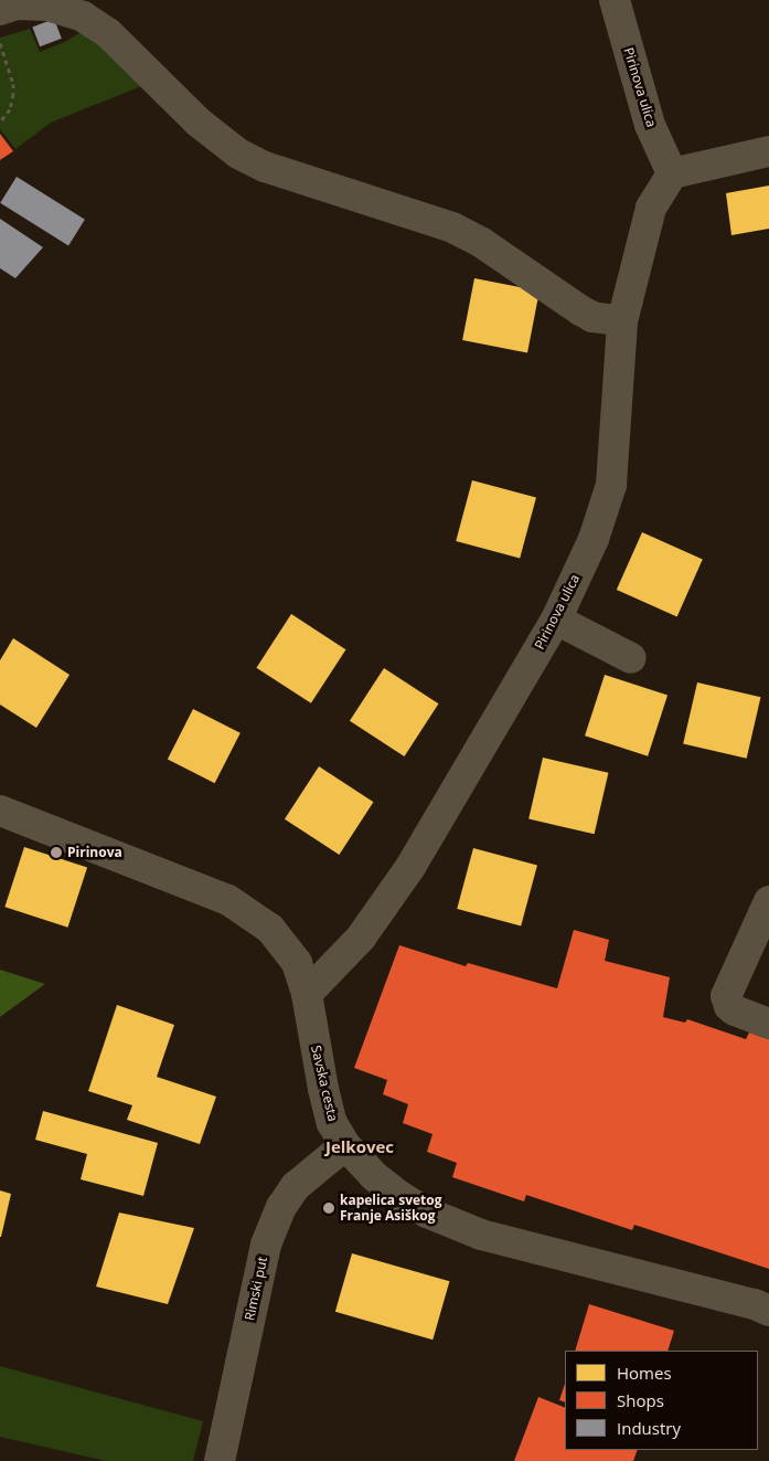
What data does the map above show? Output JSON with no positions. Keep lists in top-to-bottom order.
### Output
{
  "streets": {
    "street": ["Pirinova ulica", "Savska cesta", "Rimski put"]
  },
  "crossings": [
    ["Pirinova ulica", "Savska cesta"],
    ["Savska cesta", "Rimski put"]
  ],
  "districts": ["Jelkovec"],
  "places": ["Pirinova", "kapelica svetog Franje Asiškog"],
  "legend": ["Homes", "Shops", "Industry"]
}
